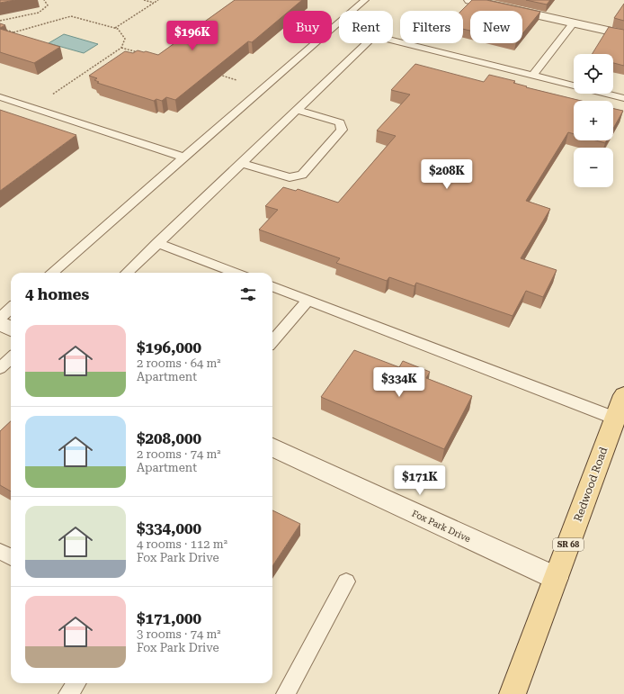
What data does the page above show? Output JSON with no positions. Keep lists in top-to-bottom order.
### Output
{
  "streets": {
    "main road": ["Redwood Road", "SR 68"],
    "street": ["Fox Park Drive"]
  },
  "crossings": [
    ["Redwood Road", "Fox Park Drive"]
  ],
  "page": {
    "chip": [
      "Buy",
      "Rent",
      "Filters",
      "New"
    ],
    "price": [
      "$196K",
      "$208K",
      "$334K",
      "$171K"
    ],
    "map_buttons": ["+", "−"],
    "heading": "4 homes",
    "list": [
      {
        "name": "$196,000",
        "note": "2 rooms · 64 m² · Apartment"
      },
      {
        "name": "$208,000",
        "note": "2 rooms · 74 m² · Apartment"
      },
      {
        "name": "$334,000",
        "note": "4 rooms · 112 m² · Fox Park Drive"
      },
      {
        "name": "$171,000",
        "note": "3 rooms · 74 m² · Fox Park Drive"
      }
    ]
  }
}
